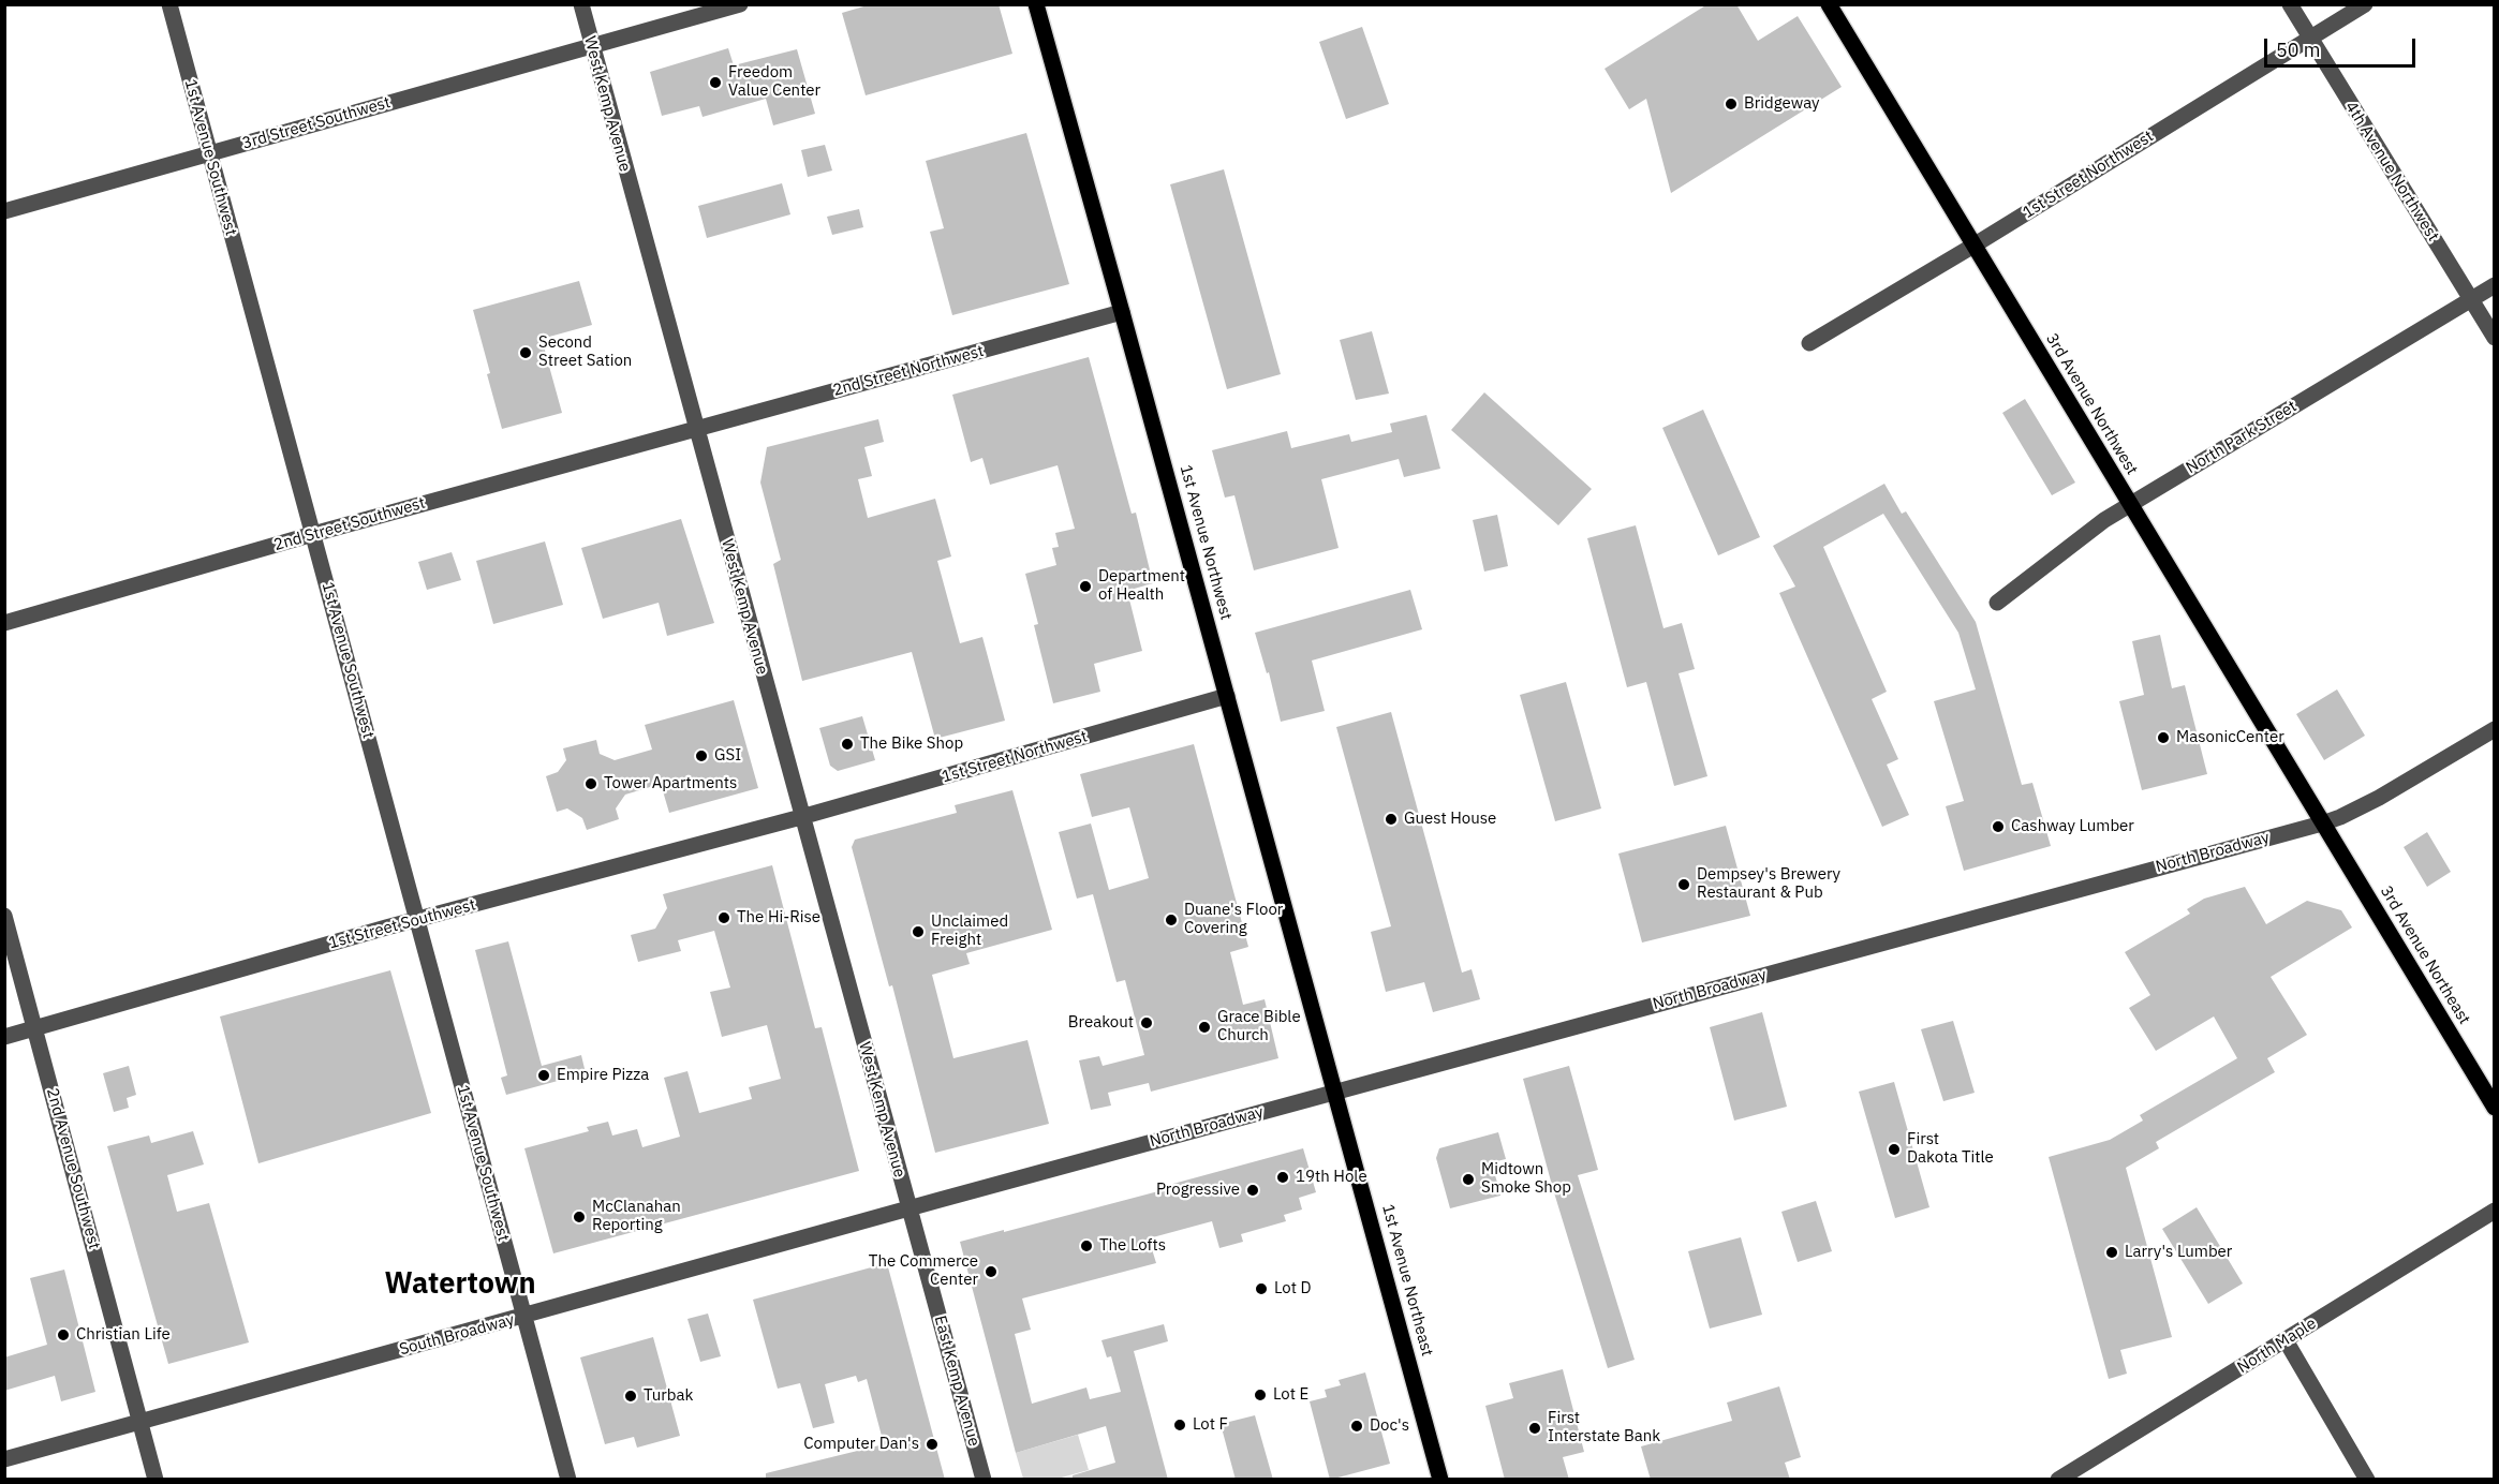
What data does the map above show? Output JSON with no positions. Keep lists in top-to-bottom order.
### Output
{
  "streets": {
    "main road": [
      "3rd Avenue Northwest",
      "1st Avenue Northwest",
      "3rd Avenue Northeast",
      "1st Avenue Northeast"
    ],
    "street": [
      "West Kemp Avenue",
      "3rd Street Southwest",
      "1st Avenue Southwest",
      "4th Avenue Northwest",
      "1st Street Northwest",
      "2nd Street Northwest",
      "North Park Street",
      "2nd Street Southwest",
      "North Broadway",
      "1st Street Southwest",
      "2nd Avenue Southwest",
      "South Broadway",
      "North Maple",
      "East Kemp Avenue"
    ]
  },
  "crossings": [
    ["West Kemp Avenue", "3rd Street Southwest"],
    ["West Kemp Avenue", "1st Street Northwest"],
    ["West Kemp Avenue", "2nd Street Northwest"],
    ["West Kemp Avenue", "2nd Street Southwest"],
    ["West Kemp Avenue", "North Broadway"],
    ["West Kemp Avenue", "1st Street Southwest"],
    ["West Kemp Avenue", "South Broadway"],
    ["West Kemp Avenue", "East Kemp Avenue"],
    ["3rd Street Southwest", "1st Avenue Southwest"],
    ["1st Avenue Southwest", "2nd Street Southwest"],
    ["1st Avenue Southwest", "1st Street Southwest"],
    ["1st Avenue Southwest", "South Broadway"],
    ["4th Avenue Northwest", "1st Street Northwest"],
    ["4th Avenue Northwest", "North Park Street"],
    ["1st Street Northwest", "3rd Avenue Northwest"],
    ["1st Street Northwest", "1st Avenue Northwest"],
    ["1st Street Northwest", "1st Street Southwest"],
    ["2nd Street Northwest", "2nd Street Southwest"],
    ["2nd Street Northwest", "1st Avenue Northwest"],
    ["3rd Avenue Northwest", "North Park Street"],
    ["3rd Avenue Northwest", "North Broadway"],
    ["3rd Avenue Northwest", "3rd Avenue Northeast"],
    ["1st Avenue Northwest", "North Broadway"],
    ["1st Avenue Northwest", "1st Avenue Northeast"],
    ["North Broadway", "3rd Avenue Northeast"],
    ["North Broadway", "1st Avenue Northeast"],
    ["North Broadway", "South Broadway"],
    ["North Broadway", "East Kemp Avenue"],
    ["1st Street Southwest", "2nd Avenue Southwest"],
    ["2nd Avenue Southwest", "South Broadway"],
    ["South Broadway", "East Kemp Avenue"]
  ],
  "districts": ["Watertown"],
  "places": [
    "Freedom Value Center",
    "Bridgeway",
    "Second Street Sation",
    "Department of Health",
    "MasonicCenter",
    "The Bike Shop",
    "GSI",
    "Tower Apartments",
    "Guest House",
    "Cashway Lumber",
    "Dempsey's Brewery Restaurant & Pub",
    "The Hi-Rise",
    "Duane's Floor Covering",
    "Unclaimed Freight",
    "Breakout",
    "Grace Bible Church",
    "Empire Pizza",
    "First Dakota Title",
    "19th Hole",
    "Midtown Smoke Shop",
    "Progressive",
    "McClanahan Reporting",
    "The Lofts",
    "Larry's Lumber",
    "The Commerce Center",
    "Lot D",
    "Christian Life",
    "Lot E",
    "Turbak",
    "Lot F",
    "Doc's",
    "First Interstate Bank",
    "Computer Dan's"
  ],
  "scale_bar": "50 m"
}
